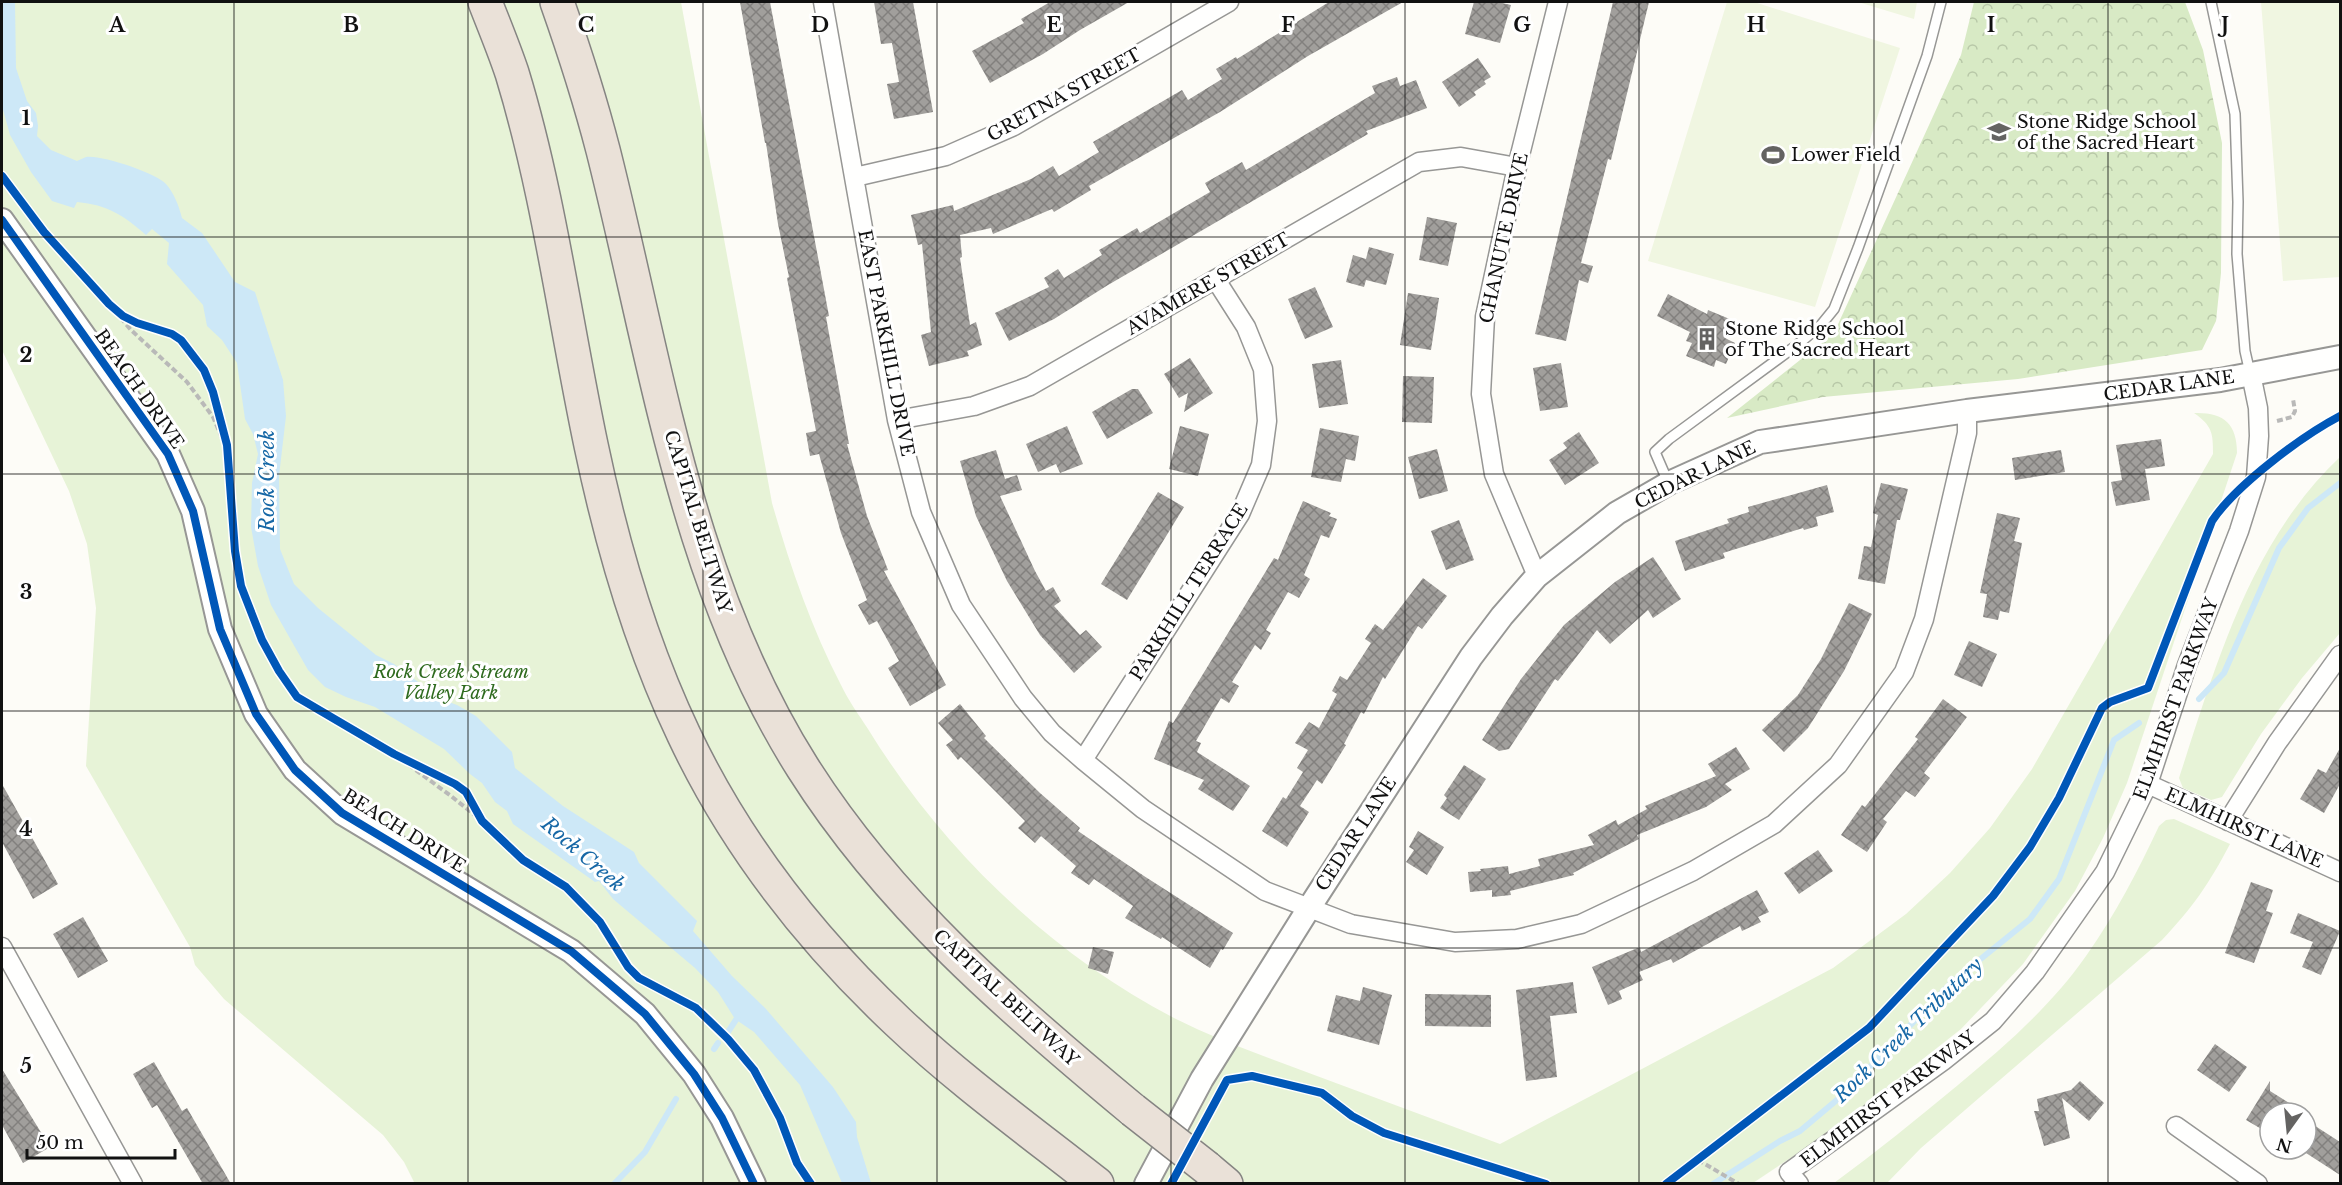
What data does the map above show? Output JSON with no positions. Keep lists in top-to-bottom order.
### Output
{
  "streets": {
    "highway": ["CAPITAL BELTWAY"],
    "street": [
      "GRETNA STREET",
      "CHANUTE DRIVE",
      "AVAMERE STREET",
      "EAST PARKHILL DRIVE",
      "CEDAR LANE",
      "BEACH DRIVE",
      "PARKHILL TERRACE",
      "ELMHIRST PARKWAY",
      "ELMHIRST LANE"
    ]
  },
  "crossings": [
    ["GRETNA STREET", "EAST PARKHILL DRIVE"],
    ["CHANUTE DRIVE", "AVAMERE STREET"],
    ["CHANUTE DRIVE", "CEDAR LANE"],
    ["AVAMERE STREET", "EAST PARKHILL DRIVE"],
    ["AVAMERE STREET", "PARKHILL TERRACE"],
    ["EAST PARKHILL DRIVE", "CEDAR LANE"],
    ["EAST PARKHILL DRIVE", "PARKHILL TERRACE"],
    ["CEDAR LANE", "ELMHIRST PARKWAY"],
    ["ELMHIRST PARKWAY", "ELMHIRST LANE"]
  ],
  "water": ["Rock Creek", "Rock Creek Tributary"],
  "parks": ["Rock Creek Stream Valley Park"],
  "places": {
    "school or university": ["Stone Ridge School of the Sacred Heart"],
    "sports": ["Lower Field"],
    "building": ["Stone Ridge School of The Sacred Heart"]
  },
  "scale_bar": "50 m",
  "north": "bottom",
  "grid": {
    "columns": [
      "A",
      "B",
      "C",
      "D",
      "E",
      "F",
      "G",
      "H",
      "I",
      "J"
    ],
    "rows": [
      "1",
      "2",
      "3",
      "4",
      "5"
    ]
  }
}
